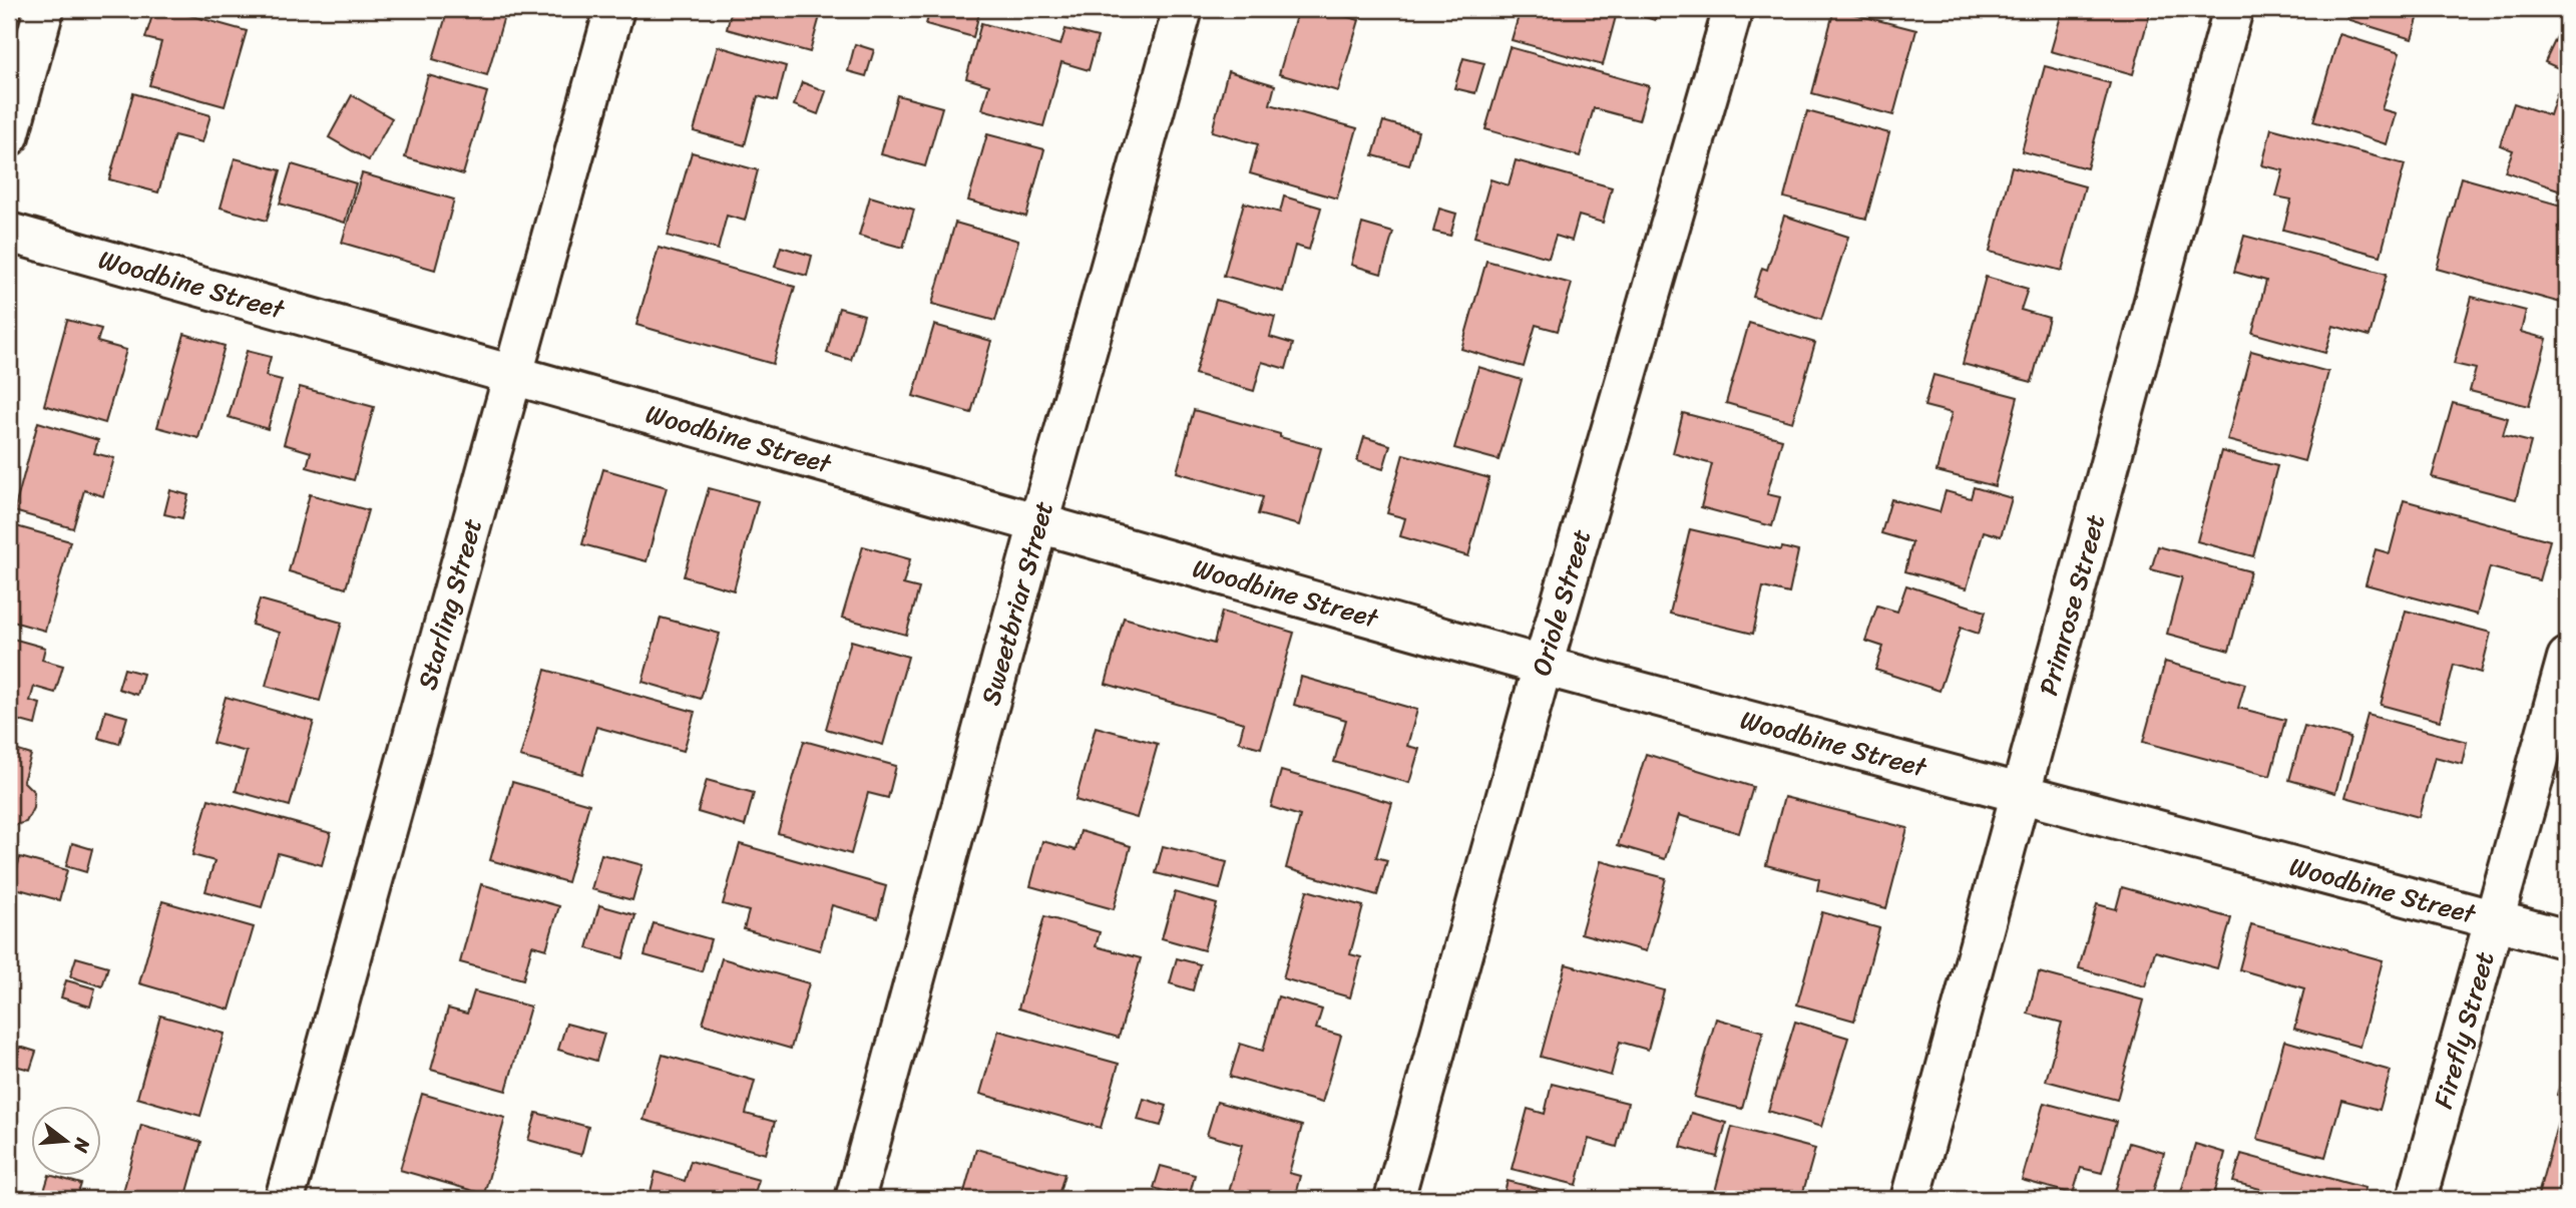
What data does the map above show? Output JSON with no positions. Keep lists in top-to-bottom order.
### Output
{
  "streets": {
    "street": [
      "Woodbine Street",
      "Starling Street",
      "Sweetbriar Street",
      "Oriole Street",
      "Primrose Street",
      "Firefly Street"
    ]
  },
  "crossings": [
    ["Woodbine Street", "Starling Street"],
    ["Woodbine Street", "Sweetbriar Street"],
    ["Woodbine Street", "Oriole Street"],
    ["Woodbine Street", "Primrose Street"],
    ["Woodbine Street", "Firefly Street"]
  ],
  "north": "right"
}
